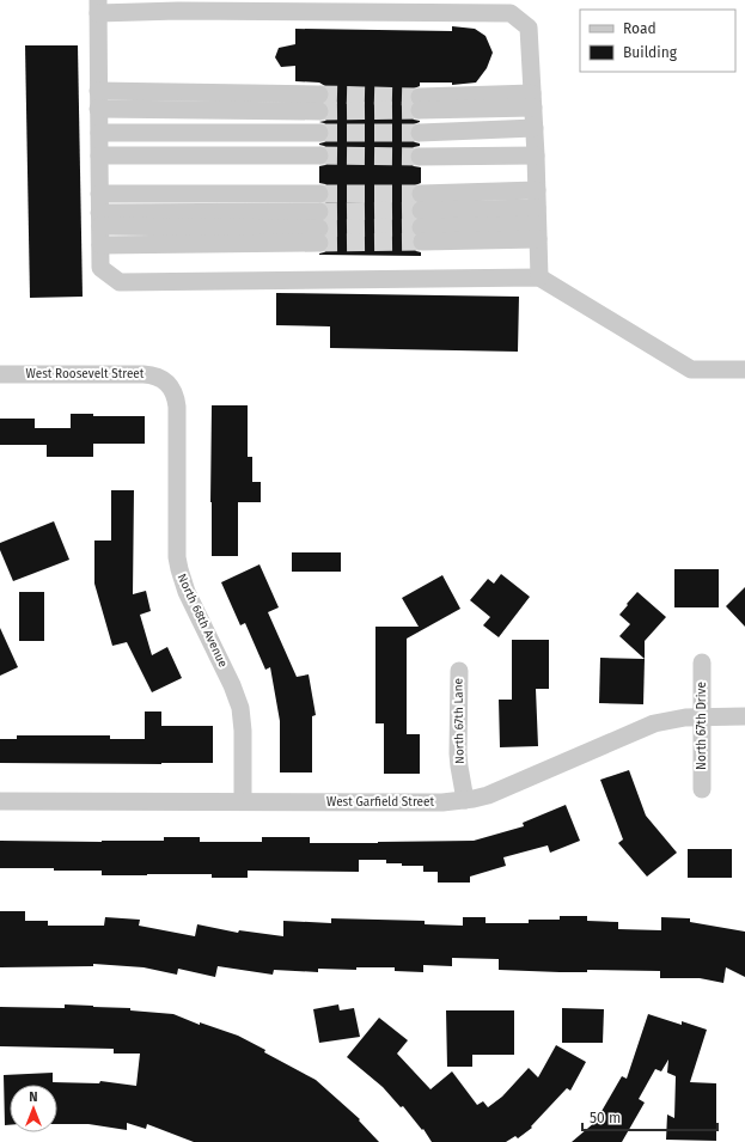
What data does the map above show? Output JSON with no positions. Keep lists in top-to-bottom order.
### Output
{
  "streets": {
    "street": [
      "West Roosevelt Street",
      "North 68th Avenue",
      "North 67th Lane",
      "North 67th Drive",
      "West Garfield Street"
    ]
  },
  "crossings": [
    ["West Roosevelt Street", "North 68th Avenue"],
    ["North 68th Avenue", "West Garfield Street"],
    ["North 67th Lane", "West Garfield Street"],
    ["North 67th Drive", "West Garfield Street"]
  ],
  "legend": ["Road", "Building"],
  "scale_bar": "50 m",
  "north": "top"
}
